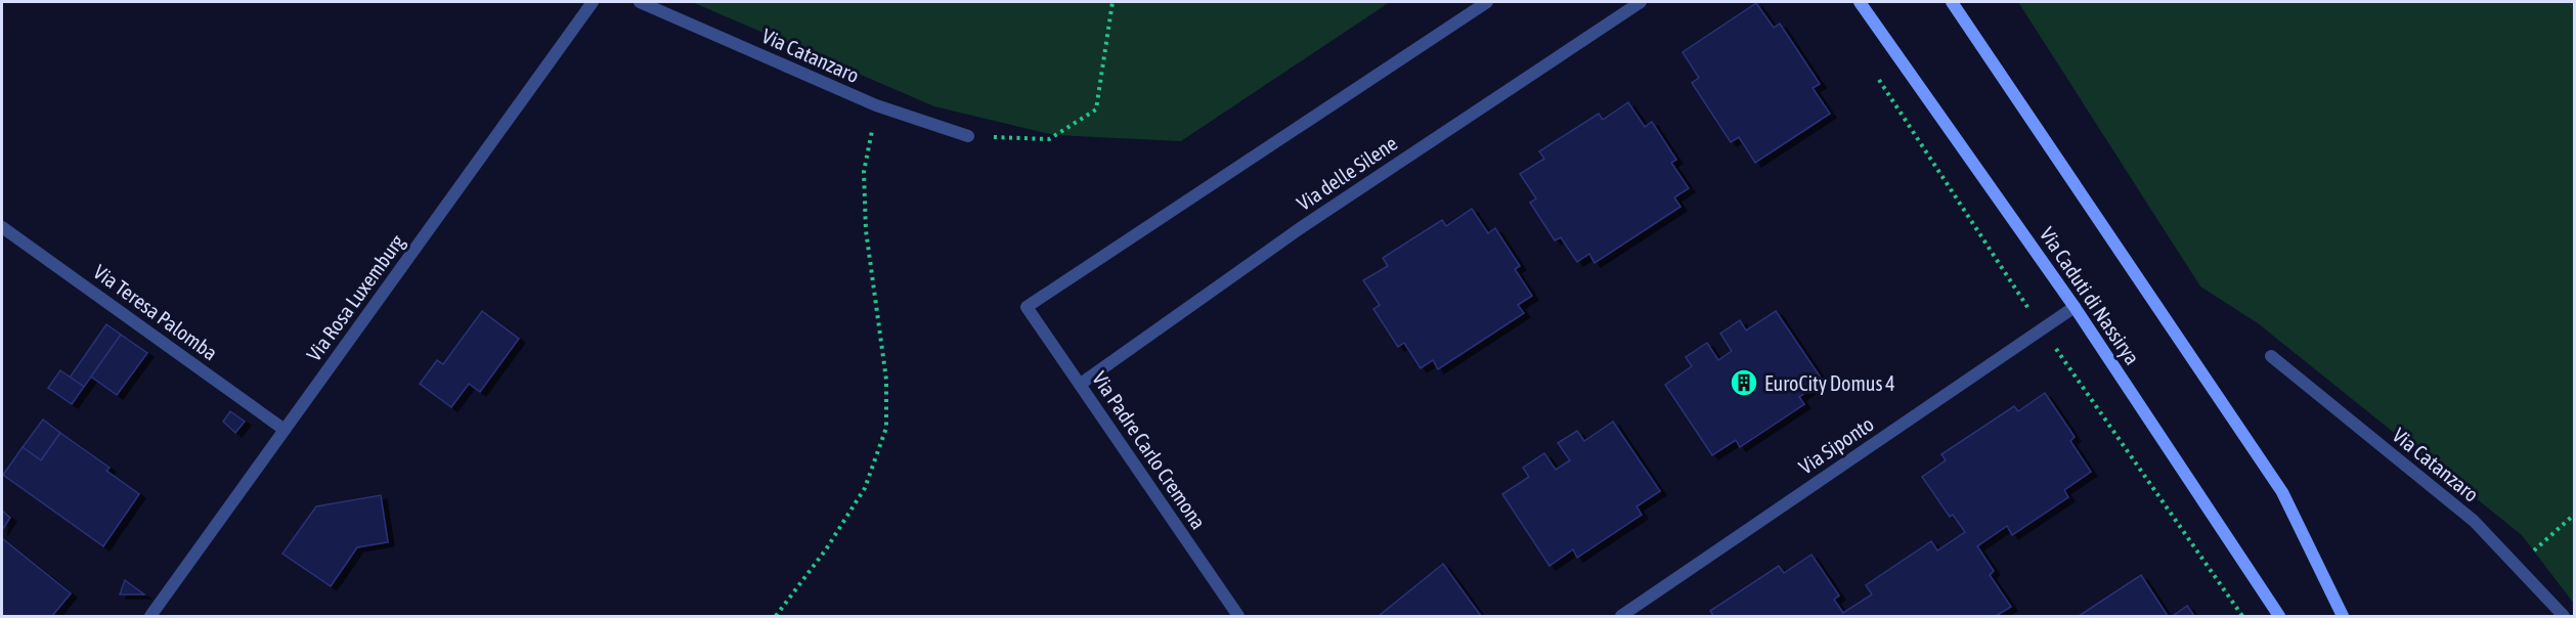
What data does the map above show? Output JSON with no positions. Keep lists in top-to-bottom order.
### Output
{
  "streets": {
    "street": [
      "Via Catanzaro",
      "Via delle Silene",
      "Via Caduti di Nassirya",
      "Via Rosa Luxemburg",
      "Via Teresa Palomba",
      "Via Siponto",
      "Via Padre Carlo Cremona"
    ]
  },
  "crossings": [
    ["Via delle Silene", "Via Padre Carlo Cremona"],
    ["Via Caduti di Nassirya", "Via Siponto"],
    ["Via Rosa Luxemburg", "Via Teresa Palomba"]
  ],
  "places": {
    "building": ["EuroCity Domus 4"]
  }
}
